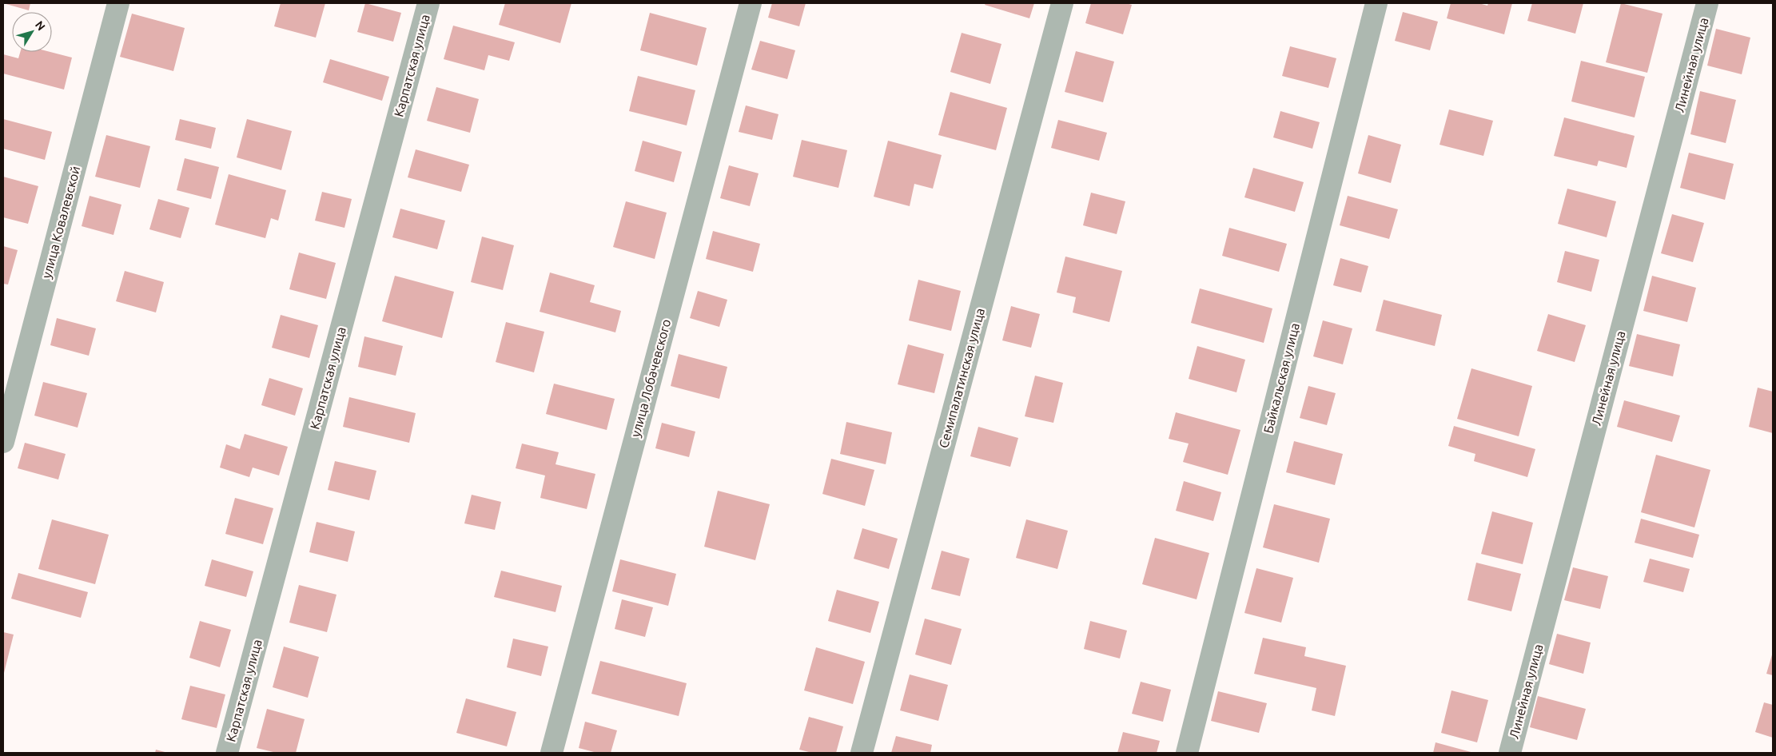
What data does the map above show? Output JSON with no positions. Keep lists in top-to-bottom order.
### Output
{
  "streets": {
    "street": [
      "Линейная улица",
      "Карпатская улица",
      "улица Ковалевской",
      "улица Лобачевского",
      "Семипалатинская улица",
      "Байкальская улица"
    ]
  },
  "north": "top right"
}
